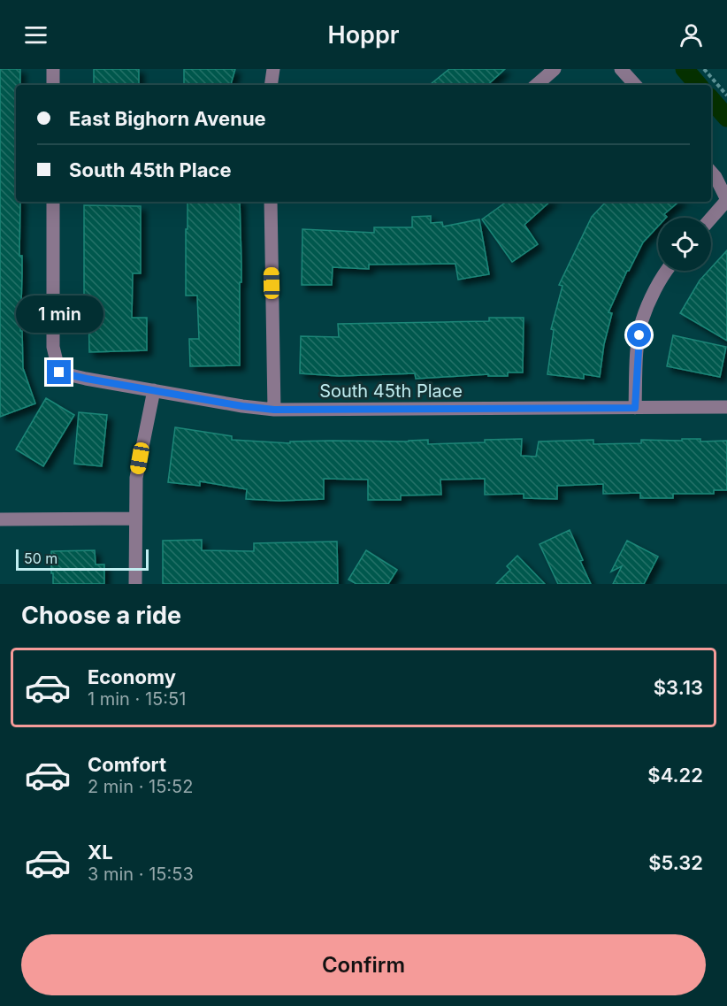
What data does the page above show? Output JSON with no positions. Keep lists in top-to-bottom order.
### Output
{
  "streets": {
    "street": ["South 45th Place"]
  },
  "scale_bar": "50 m",
  "page": {
    "header": "Hoppr",
    "banner": ["East Bighorn Avenue", "South 45th Place"],
    "bubble": "1 min",
    "scale": "50 m",
    "heading": "Choose a ride",
    "list": [
      {
        "name": "Economy",
        "note": "1 min · 15:51",
        "value": "$3.13"
      },
      {
        "name": "Comfort",
        "note": "2 min · 15:52",
        "value": "$4.22"
      },
      {
        "name": "XL",
        "note": "3 min · 15:53",
        "value": "$5.32"
      }
    ],
    "buttons": "Confirm"
  }
}
